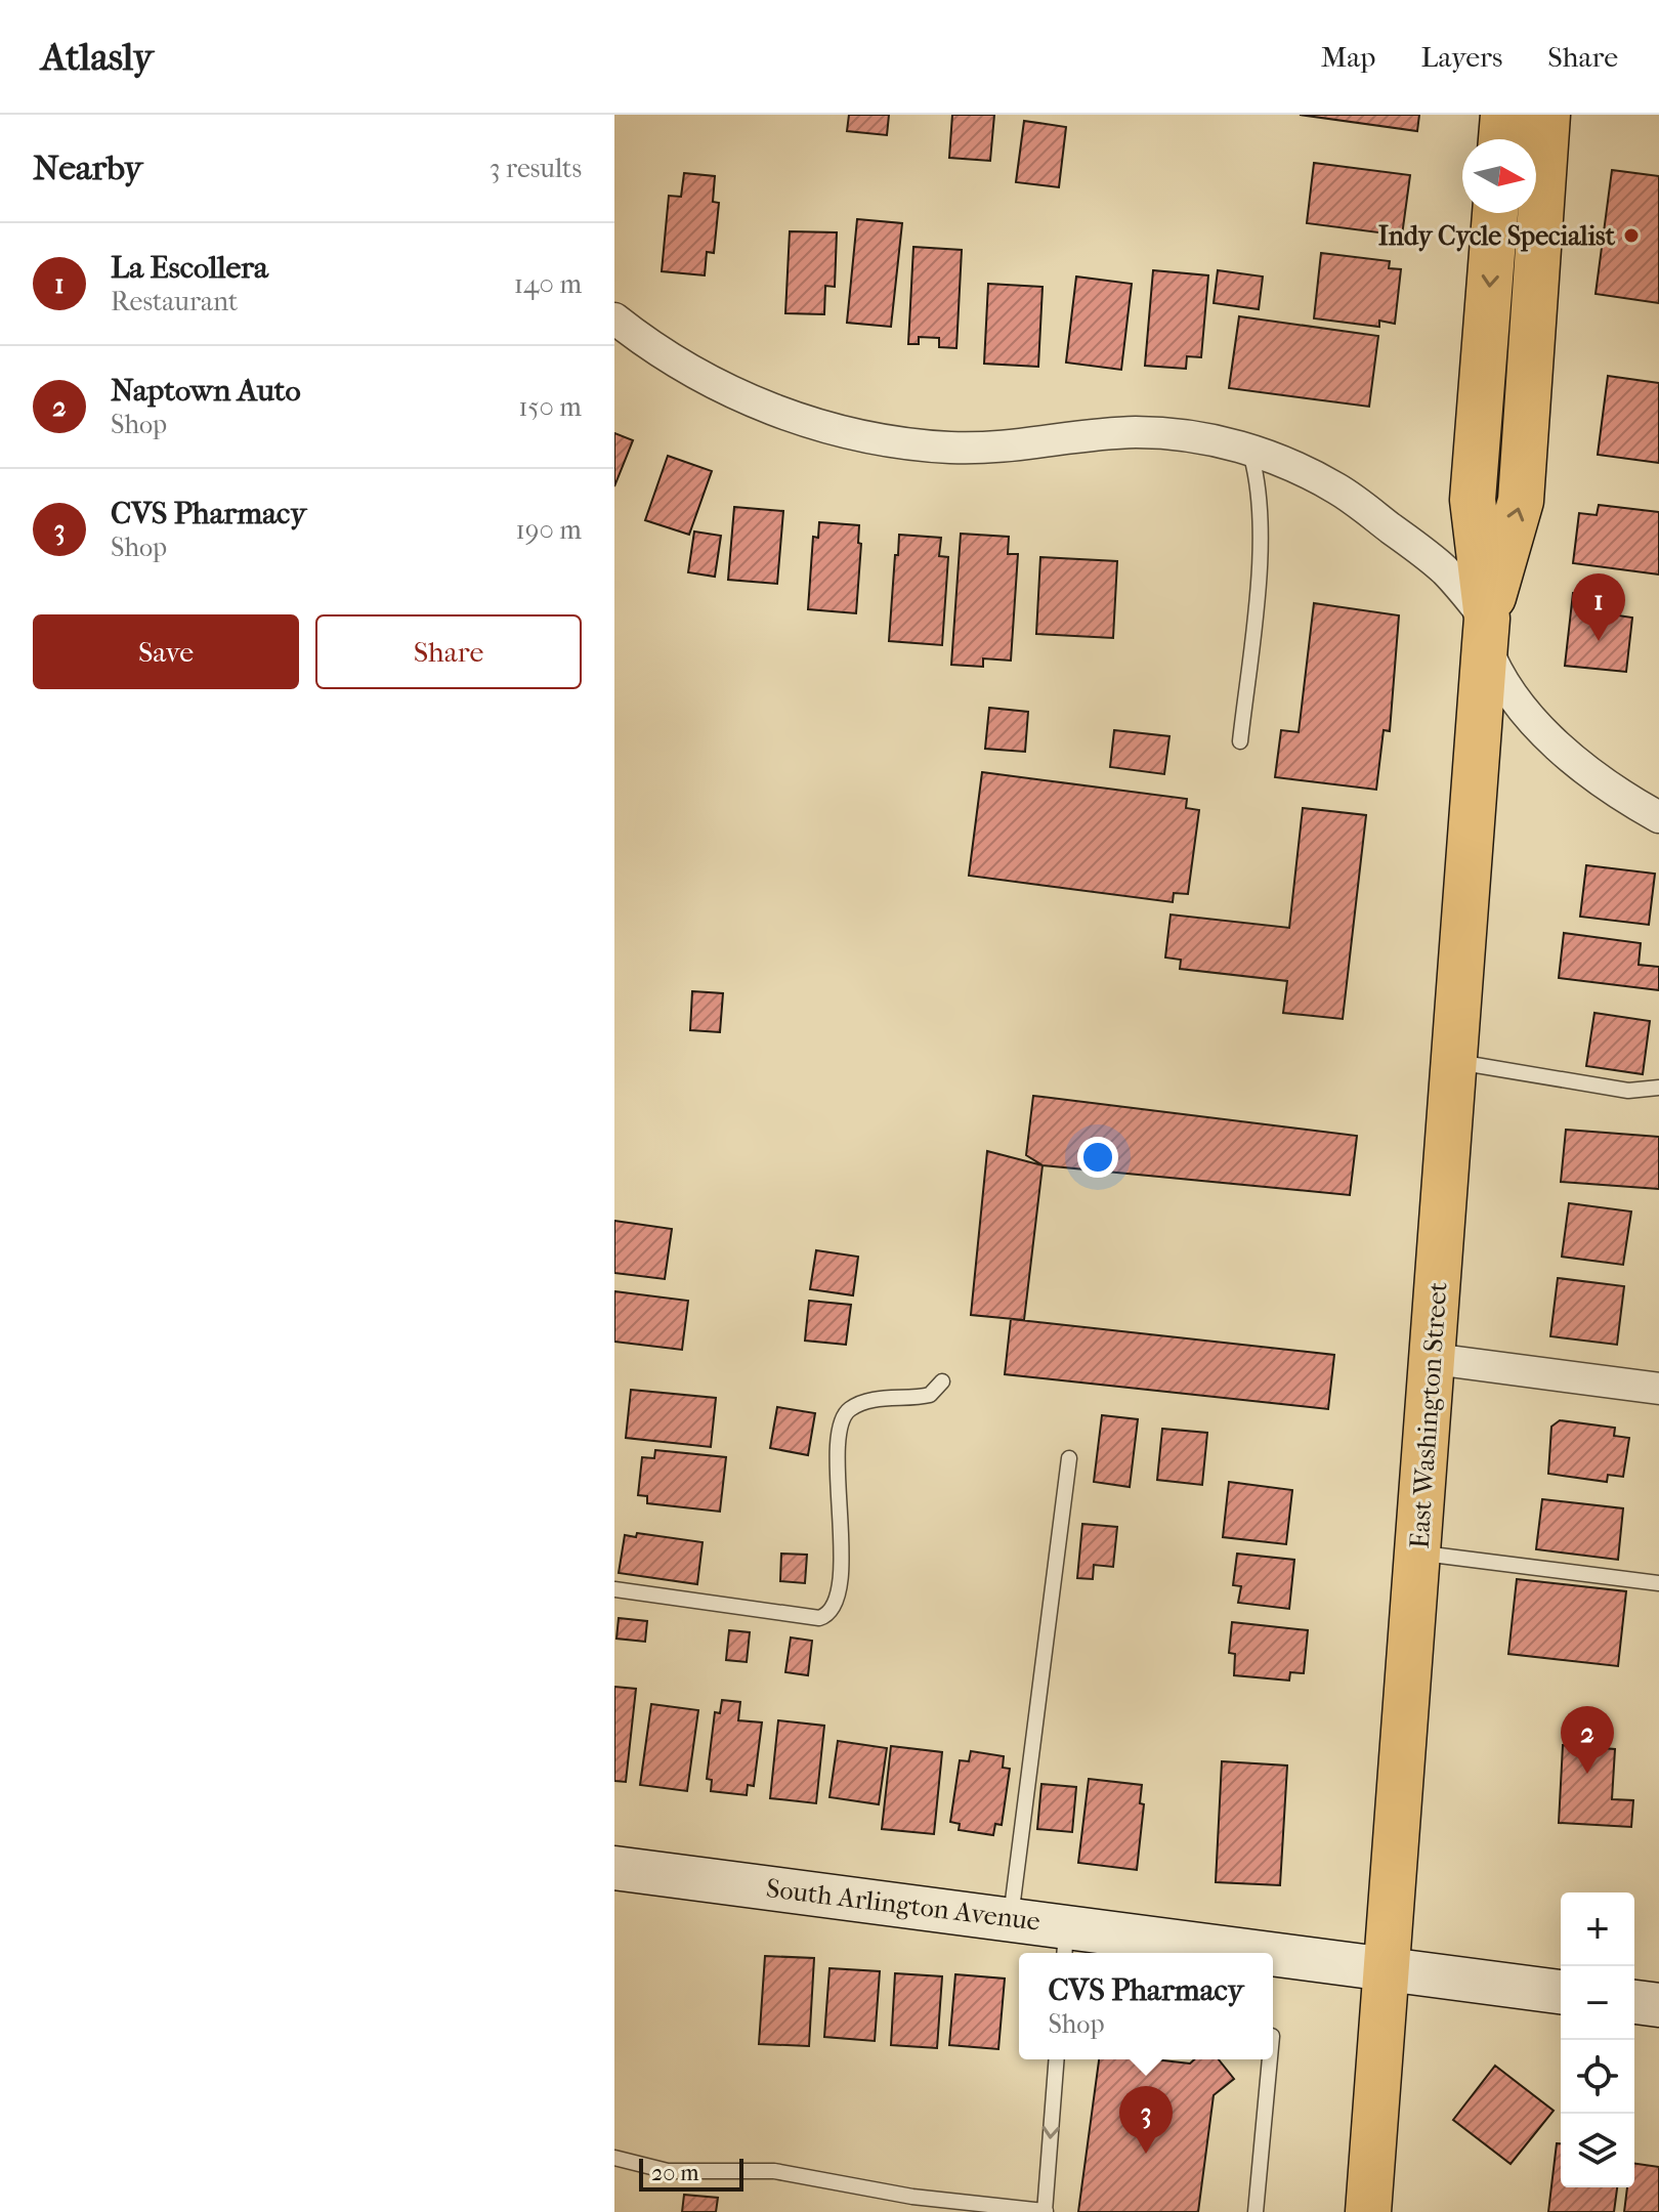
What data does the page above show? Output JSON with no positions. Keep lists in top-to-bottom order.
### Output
{
  "streets": {
    "main road": ["East Washington Street", "South Arlington Avenue"]
  },
  "crossings": [
    ["East Washington Street", "South Arlington Avenue"]
  ],
  "places": ["Indy Cycle Specialist"],
  "scale_bar": "20 m",
  "north": "right",
  "page": {
    "header": "Atlasly",
    "nav": ["Map", "Layers", "Share"],
    "heading": ["Nearby", "3 results"],
    "list": [
      {
        "mark": "1",
        "name": "La Escollera",
        "note": "Restaurant",
        "value": "140 m"
      },
      {
        "mark": "2",
        "name": "Naptown Auto",
        "note": "Shop",
        "value": "150 m"
      },
      {
        "mark": "3",
        "name": "CVS Pharmacy",
        "note": "Shop",
        "value": "190 m"
      }
    ],
    "pins": ["1", "2", "3"],
    "buttons": ["Save", "Share"],
    "map_buttons": ["+", "−"],
    "popup": ["CVS Pharmacy", "Shop"],
    "scale": "20 m"
  }
}
